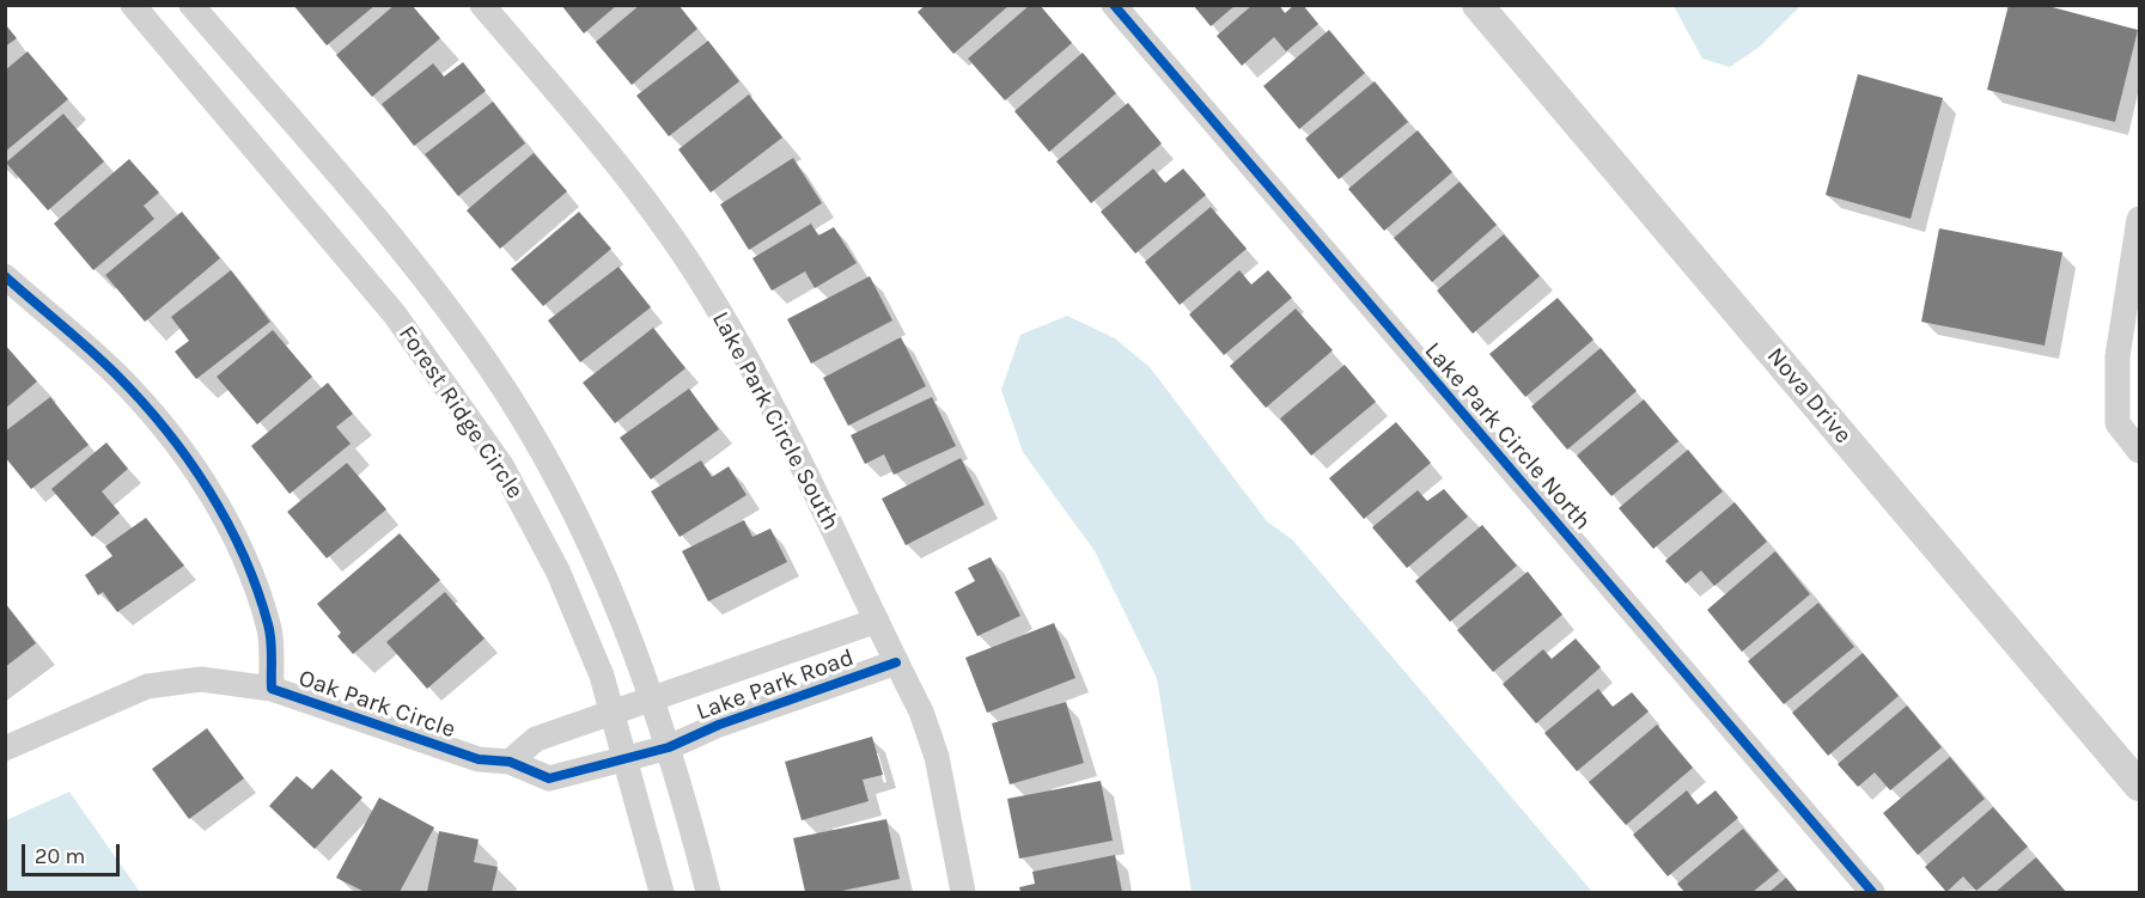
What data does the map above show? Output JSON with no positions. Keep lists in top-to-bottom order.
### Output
{
  "streets": {
    "street": [
      "Nova Drive",
      "Forest Ridge Circle",
      "Lake Park Circle South",
      "Lake Park Circle North",
      "Lake Park Road",
      "Oak Park Circle"
    ]
  },
  "crossings": [
    ["Forest Ridge Circle", "Lake Park Road"],
    ["Forest Ridge Circle", "Oak Park Circle"],
    ["Lake Park Circle South", "Lake Park Road"],
    ["Lake Park Road", "Oak Park Circle"]
  ],
  "scale_bar": "20 m"
}
